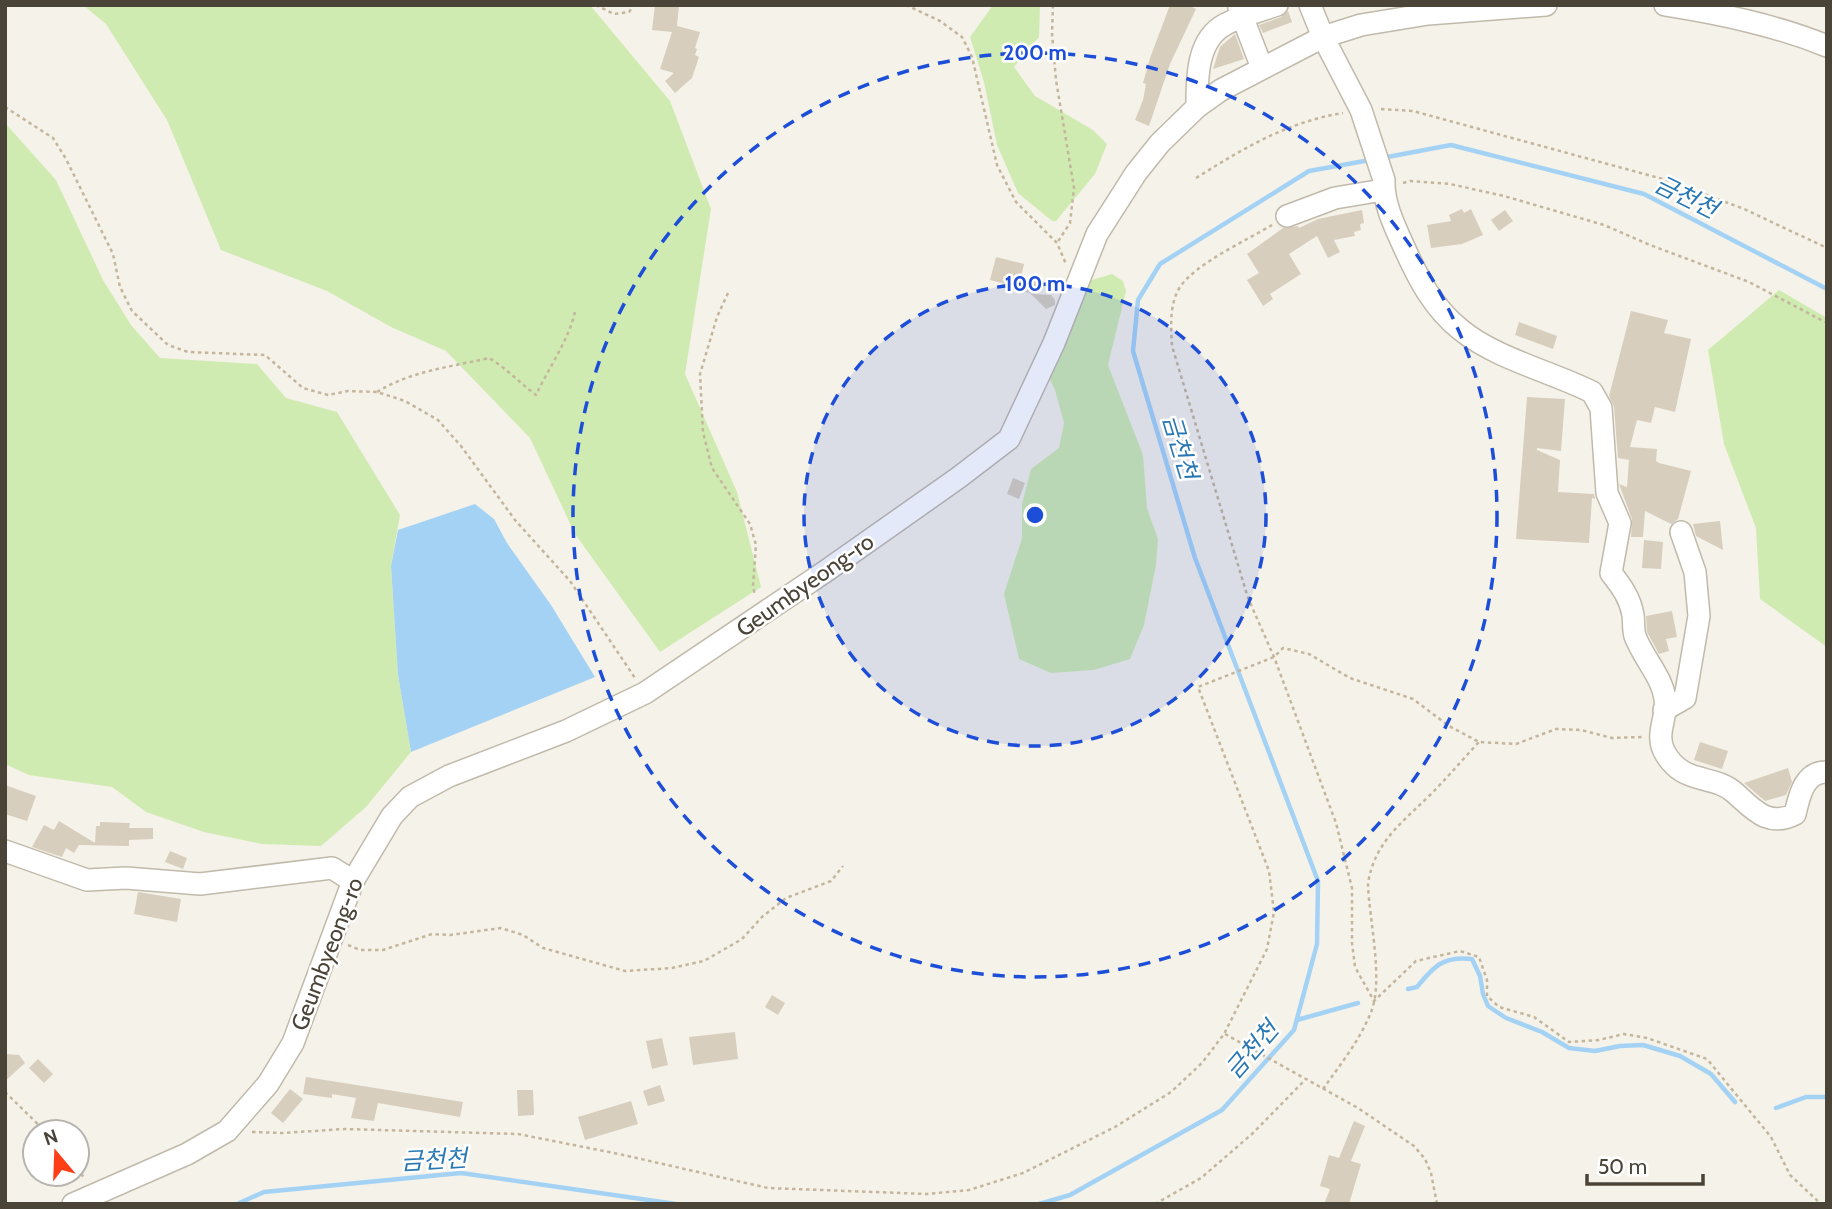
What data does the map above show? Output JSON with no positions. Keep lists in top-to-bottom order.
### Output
{
  "streets": {
    "street": ["Geumbyeong-ro"]
  },
  "water": ["금천천"],
  "scale_bar": "50 m",
  "north": "top",
  "rings": ["200 m", "100 m"]
}
